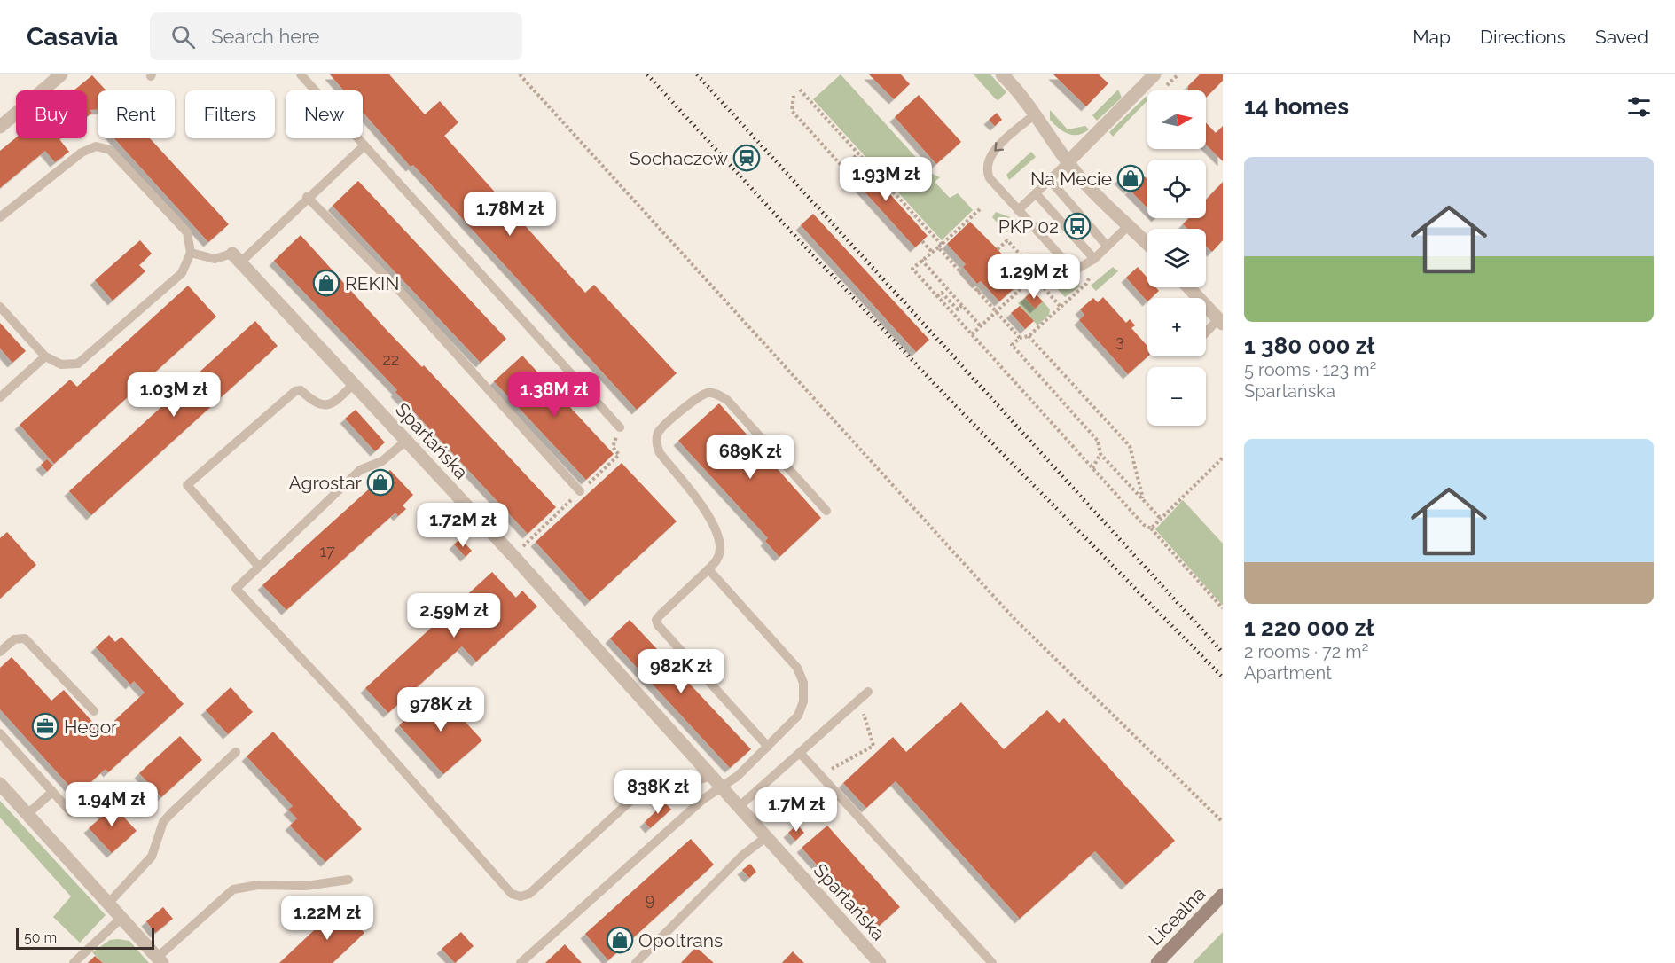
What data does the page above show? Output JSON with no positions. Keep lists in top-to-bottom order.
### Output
{
  "streets": {
    "main road": ["Licealna"],
    "street": ["Spartańska"]
  },
  "places": {
    "station": ["Sochaczew"],
    "shop": [
      "Na Mecie",
      "REKIN",
      "Agrostar",
      "Opoltrans"
    ],
    "bus stop": ["PKP 02"],
    "office": ["Hegor"]
  },
  "house_numbers": [
    "3",
    "22",
    "17",
    "9"
  ],
  "scale_bar": "50 m",
  "north": "right",
  "page": {
    "header": "Casavia",
    "search": "Search here",
    "nav": ["Map", "Directions", "Saved"],
    "heading": "14 homes",
    "map_buttons": ["+", "−"],
    "chip": [
      "Buy",
      "Rent",
      "Filters",
      "New"
    ],
    "list": [
      {
        "name": "1 380 000 zł",
        "note": "5 rooms · 123 m² · Spartańska"
      },
      {
        "name": "1 220 000 zł",
        "note": "2 rooms · 72 m² · Apartment"
      }
    ],
    "price": [
      "1.93M zł",
      "1.78M zł",
      "1.29M zł",
      "1.03M zł",
      "1.38M zł",
      "689K zł",
      "1.72M zł",
      "2.59M zł",
      "982K zł",
      "978K zł",
      "838K zł",
      "1.94M zł",
      "1.7M zł",
      "1.22M zł"
    ],
    "scale": "50 m"
  }
}
